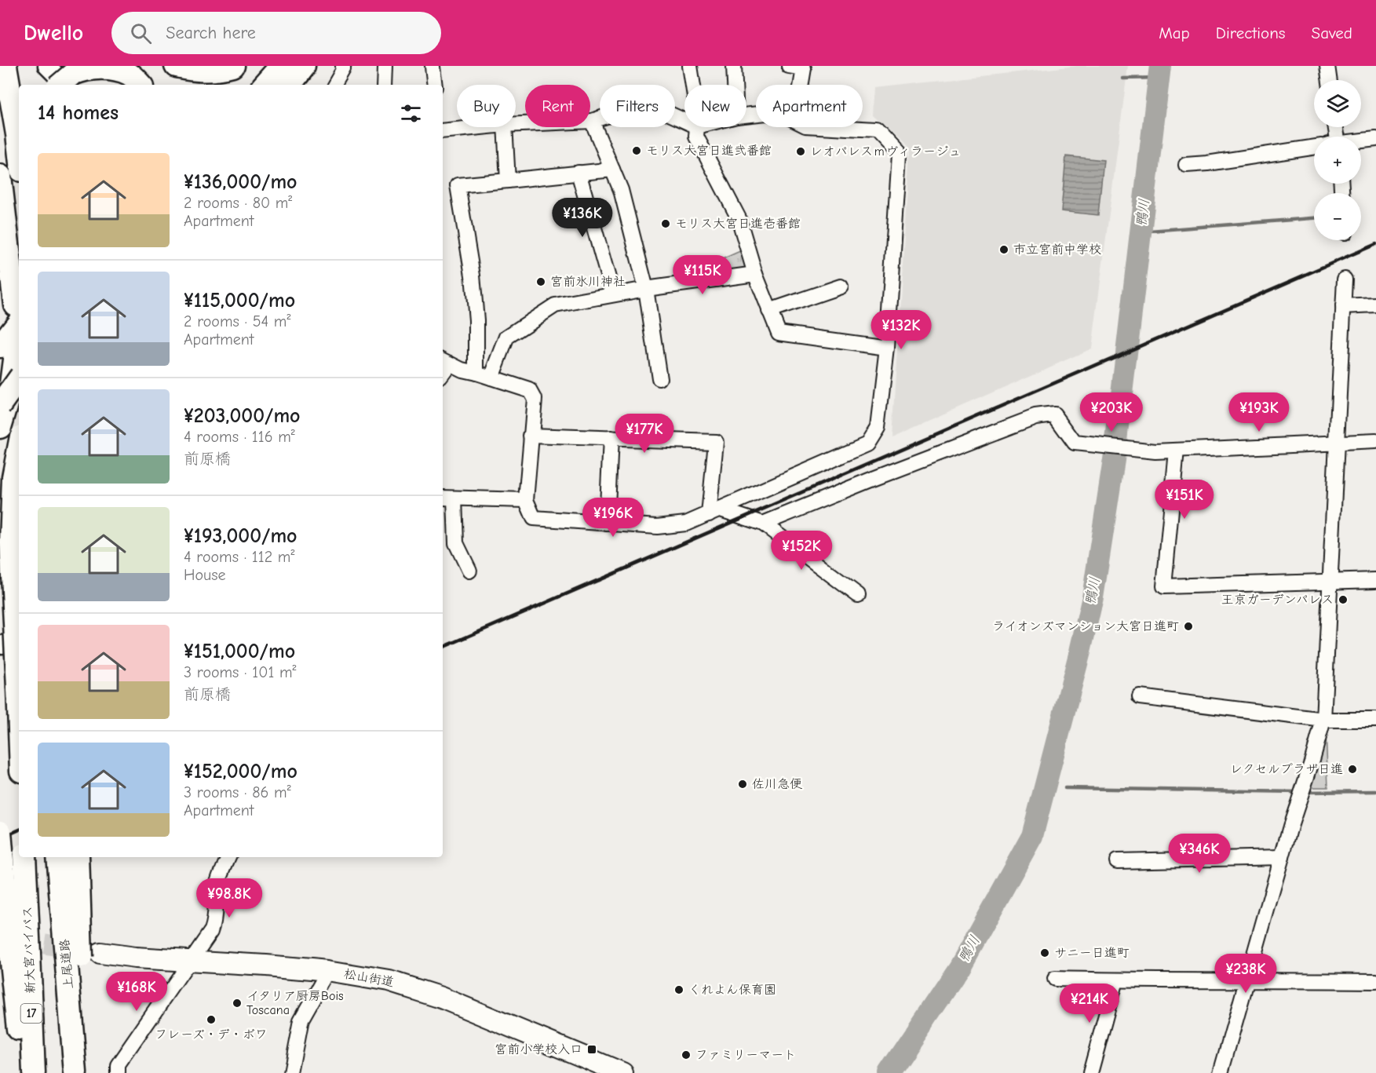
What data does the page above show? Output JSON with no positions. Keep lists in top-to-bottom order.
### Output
{
  "streets": {
    "highway": ["新大宮バイパス", "上尾道路", "17"],
    "main road": ["松山街道"]
  },
  "crossings": [
    ["新大宮バイパス", "17"],
    ["上尾道路", "松山街道"]
  ],
  "water": ["鴨川"],
  "places": {
    "other": [
      "モリス大宮日進弐番館",
      "レオパレスｍヴィラージュ",
      "モリス大宮日進壱番館",
      "市立宮前中学校",
      "宮前氷川神社",
      "王京ガーデンパレス",
      "ライオンズマンション大宮日進町",
      "レクセルプラザ日進",
      "佐川急便",
      "サニー日進町",
      "くれよん保育園",
      "イタリア厨房Bois Toscana",
      "フレーズ・デ・ボワ",
      "ファミリーマート"
    ],
    "transit": ["宮前小学校入口"]
  },
  "page": {
    "header": "Dwello",
    "search": "Search here",
    "nav": ["Map", "Directions", "Saved"],
    "map_buttons": ["+", "−"],
    "chip": [
      "Buy",
      "Rent",
      "Filters",
      "New",
      "Apartment"
    ],
    "heading": "14 homes",
    "list": [
      {
        "name": "¥136,000/mo",
        "note": "2 rooms · 80 m² · Apartment"
      },
      {
        "name": "¥115,000/mo",
        "note": "2 rooms · 54 m² · Apartment"
      },
      {
        "name": "¥203,000/mo",
        "note": "4 rooms · 116 m² · 前原橋"
      },
      {
        "name": "¥193,000/mo",
        "note": "4 rooms · 112 m² · House"
      },
      {
        "name": "¥151,000/mo",
        "note": "3 rooms · 101 m² · 前原橋"
      },
      {
        "name": "¥152,000/mo",
        "note": "3 rooms · 86 m² · Apartment"
      }
    ],
    "price": [
      "¥136K",
      "¥115K",
      "¥132K",
      "¥203K",
      "¥193K",
      "¥177K",
      "¥151K",
      "¥196K",
      "¥152K",
      "¥346K",
      "¥98.8K",
      "¥238K",
      "¥168K",
      "¥214K"
    ]
  }
}
